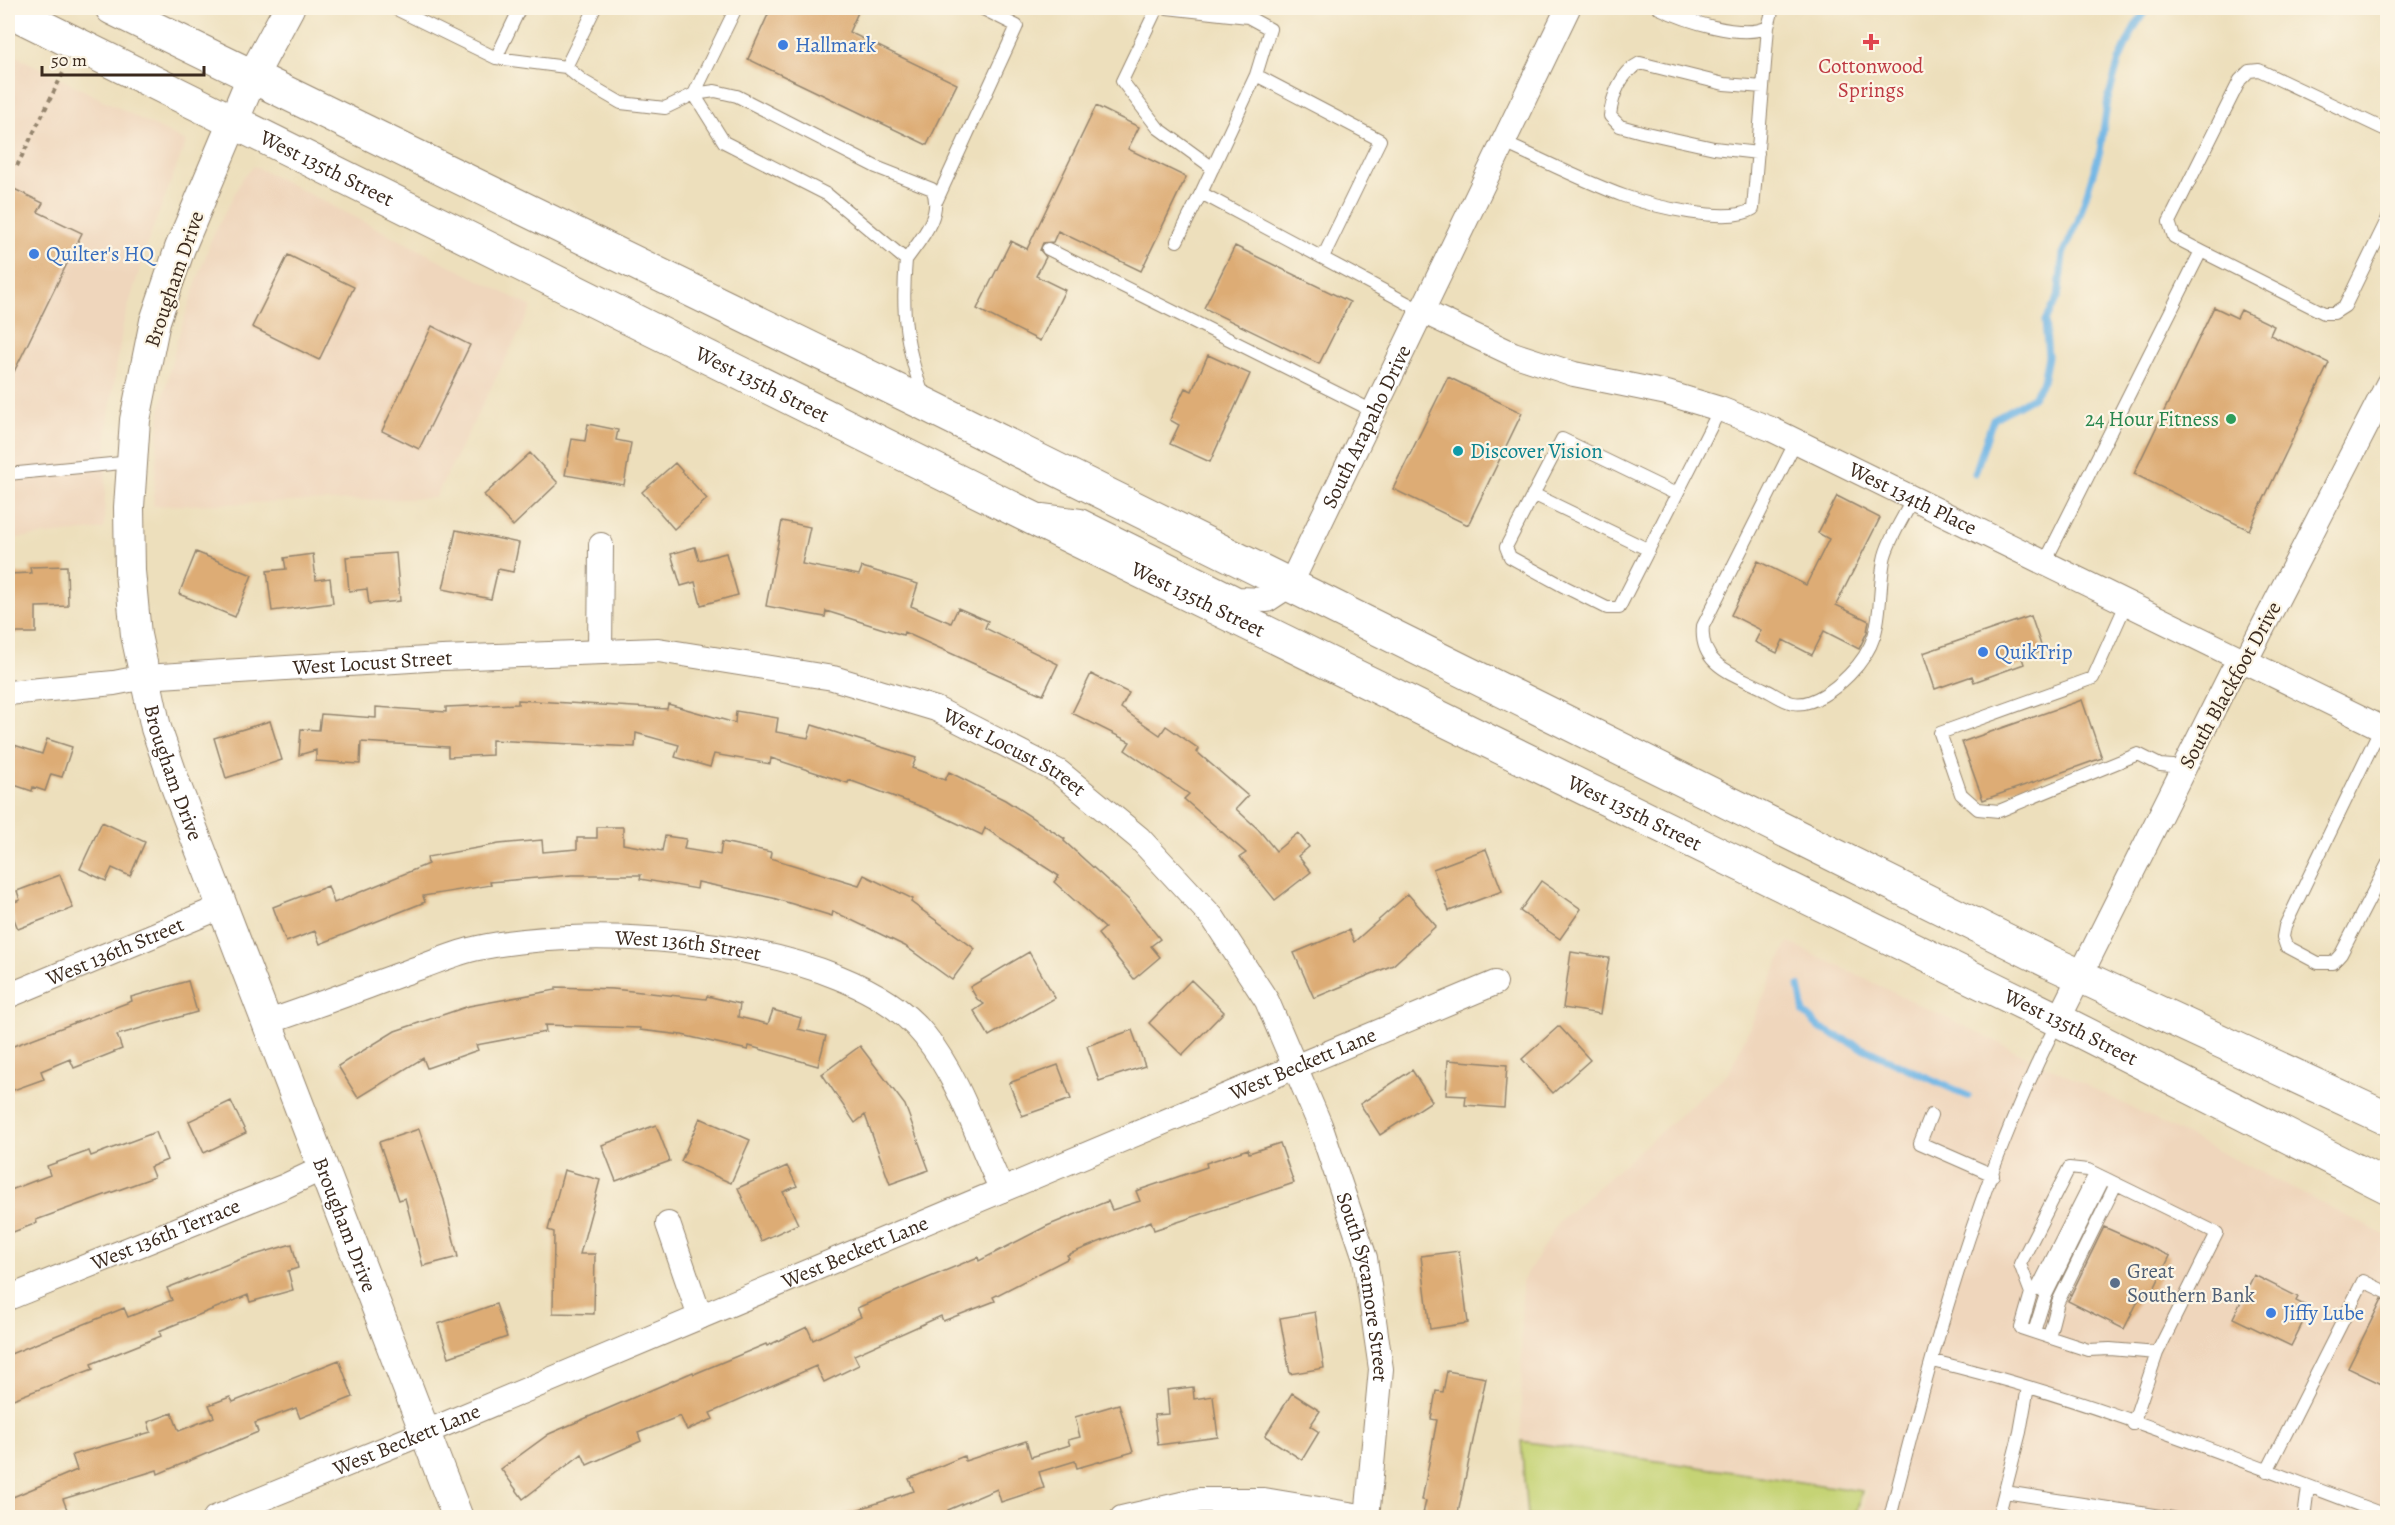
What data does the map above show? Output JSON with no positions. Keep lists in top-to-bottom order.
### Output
{
  "streets": {
    "main road": ["West 135th Street"],
    "street": [
      "Brougham Drive",
      "South Arapaho Drive",
      "West 134th Place",
      "West Locust Street",
      "South Blackfoot Drive",
      "West 136th Street",
      "West Beckett Lane",
      "West 136th Terrace",
      "South Sycamore Street"
    ]
  },
  "crossings": [
    ["West 135th Street", "Brougham Drive"],
    ["West 135th Street", "South Blackfoot Drive"],
    ["Brougham Drive", "West Locust Street"],
    ["Brougham Drive", "West 136th Street"],
    ["Brougham Drive", "West Beckett Lane"],
    ["Brougham Drive", "West 136th Terrace"],
    ["South Arapaho Drive", "West 134th Place"],
    ["West 134th Place", "South Blackfoot Drive"],
    ["West Locust Street", "West Beckett Lane"],
    ["West Locust Street", "South Sycamore Street"],
    ["West 136th Street", "West Beckett Lane"],
    ["West Beckett Lane", "South Sycamore Street"]
  ],
  "places": {
    "health": ["Cottonwood Springs"],
    "other": [
      "Hallmark",
      "Quilter's HQ",
      "24 Hour Fitness",
      "Discover Vision",
      "QuikTrip",
      "Great Southern Bank",
      "Jiffy Lube"
    ]
  },
  "scale_bar": "50 m"
}
